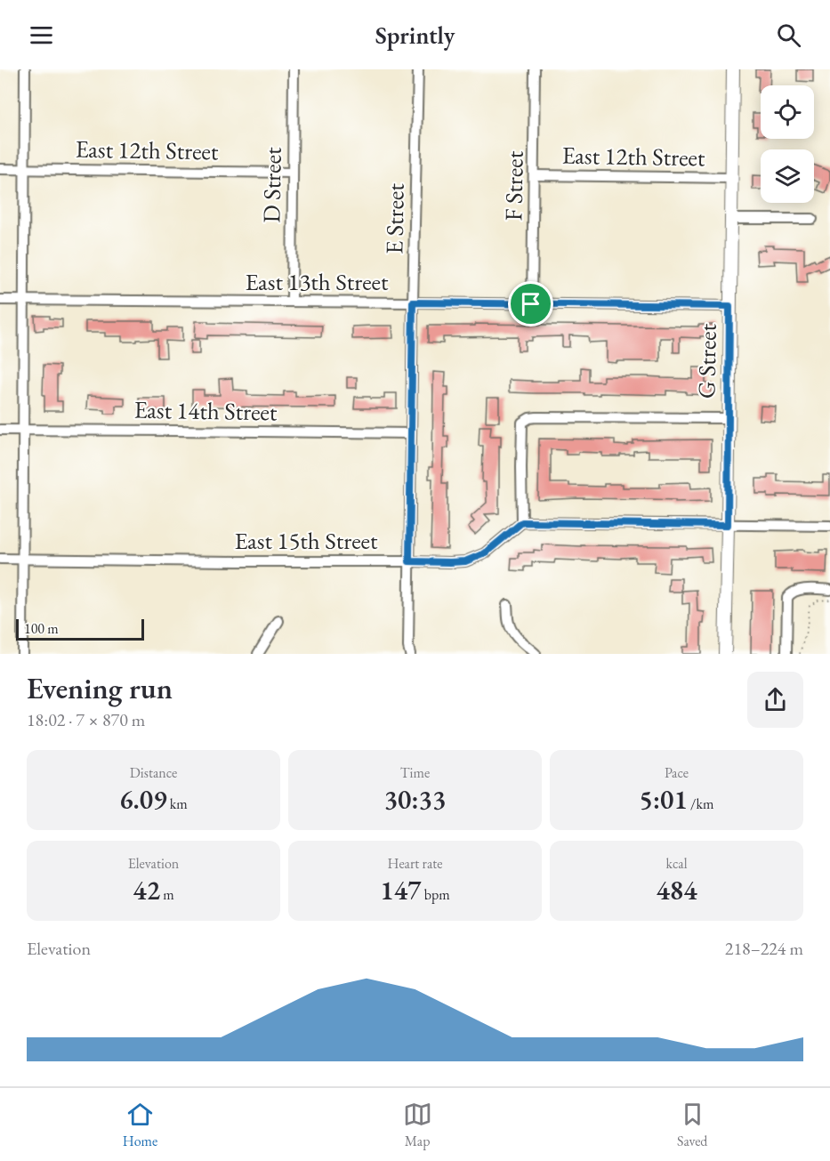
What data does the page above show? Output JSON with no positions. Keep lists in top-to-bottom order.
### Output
{
  "streets": {
    "main road": ["G Street"],
    "street": [
      "East 12th Street",
      "D Street",
      "F Street",
      "E Street",
      "East 13th Street",
      "East 14th Street",
      "East 15th Street"
    ]
  },
  "crossings": [
    ["East 12th Street", "D Street"],
    ["East 12th Street", "F Street"],
    ["East 12th Street", "G Street"],
    ["D Street", "East 13th Street"],
    ["F Street", "East 13th Street"],
    ["E Street", "East 13th Street"],
    ["E Street", "East 14th Street"],
    ["E Street", "East 15th Street"],
    ["East 13th Street", "G Street"]
  ],
  "scale_bar": "100 m",
  "page": {
    "header": "Sprintly",
    "scale": "100 m",
    "heading": ["Evening run", "18:02 · 7 × 870 m"],
    "stats": [
      ["Distance", "6.09 km"],
      ["Time", "30:33"],
      ["Pace", "5:01 /km"],
      ["Elevation", "42 m"],
      ["Heart rate", "147 bpm"],
      ["kcal", "484"]
    ],
    "chart": ["Elevation", "218–224 m"],
    "tabs": ["Home", "Map", "Saved"]
  }
}
